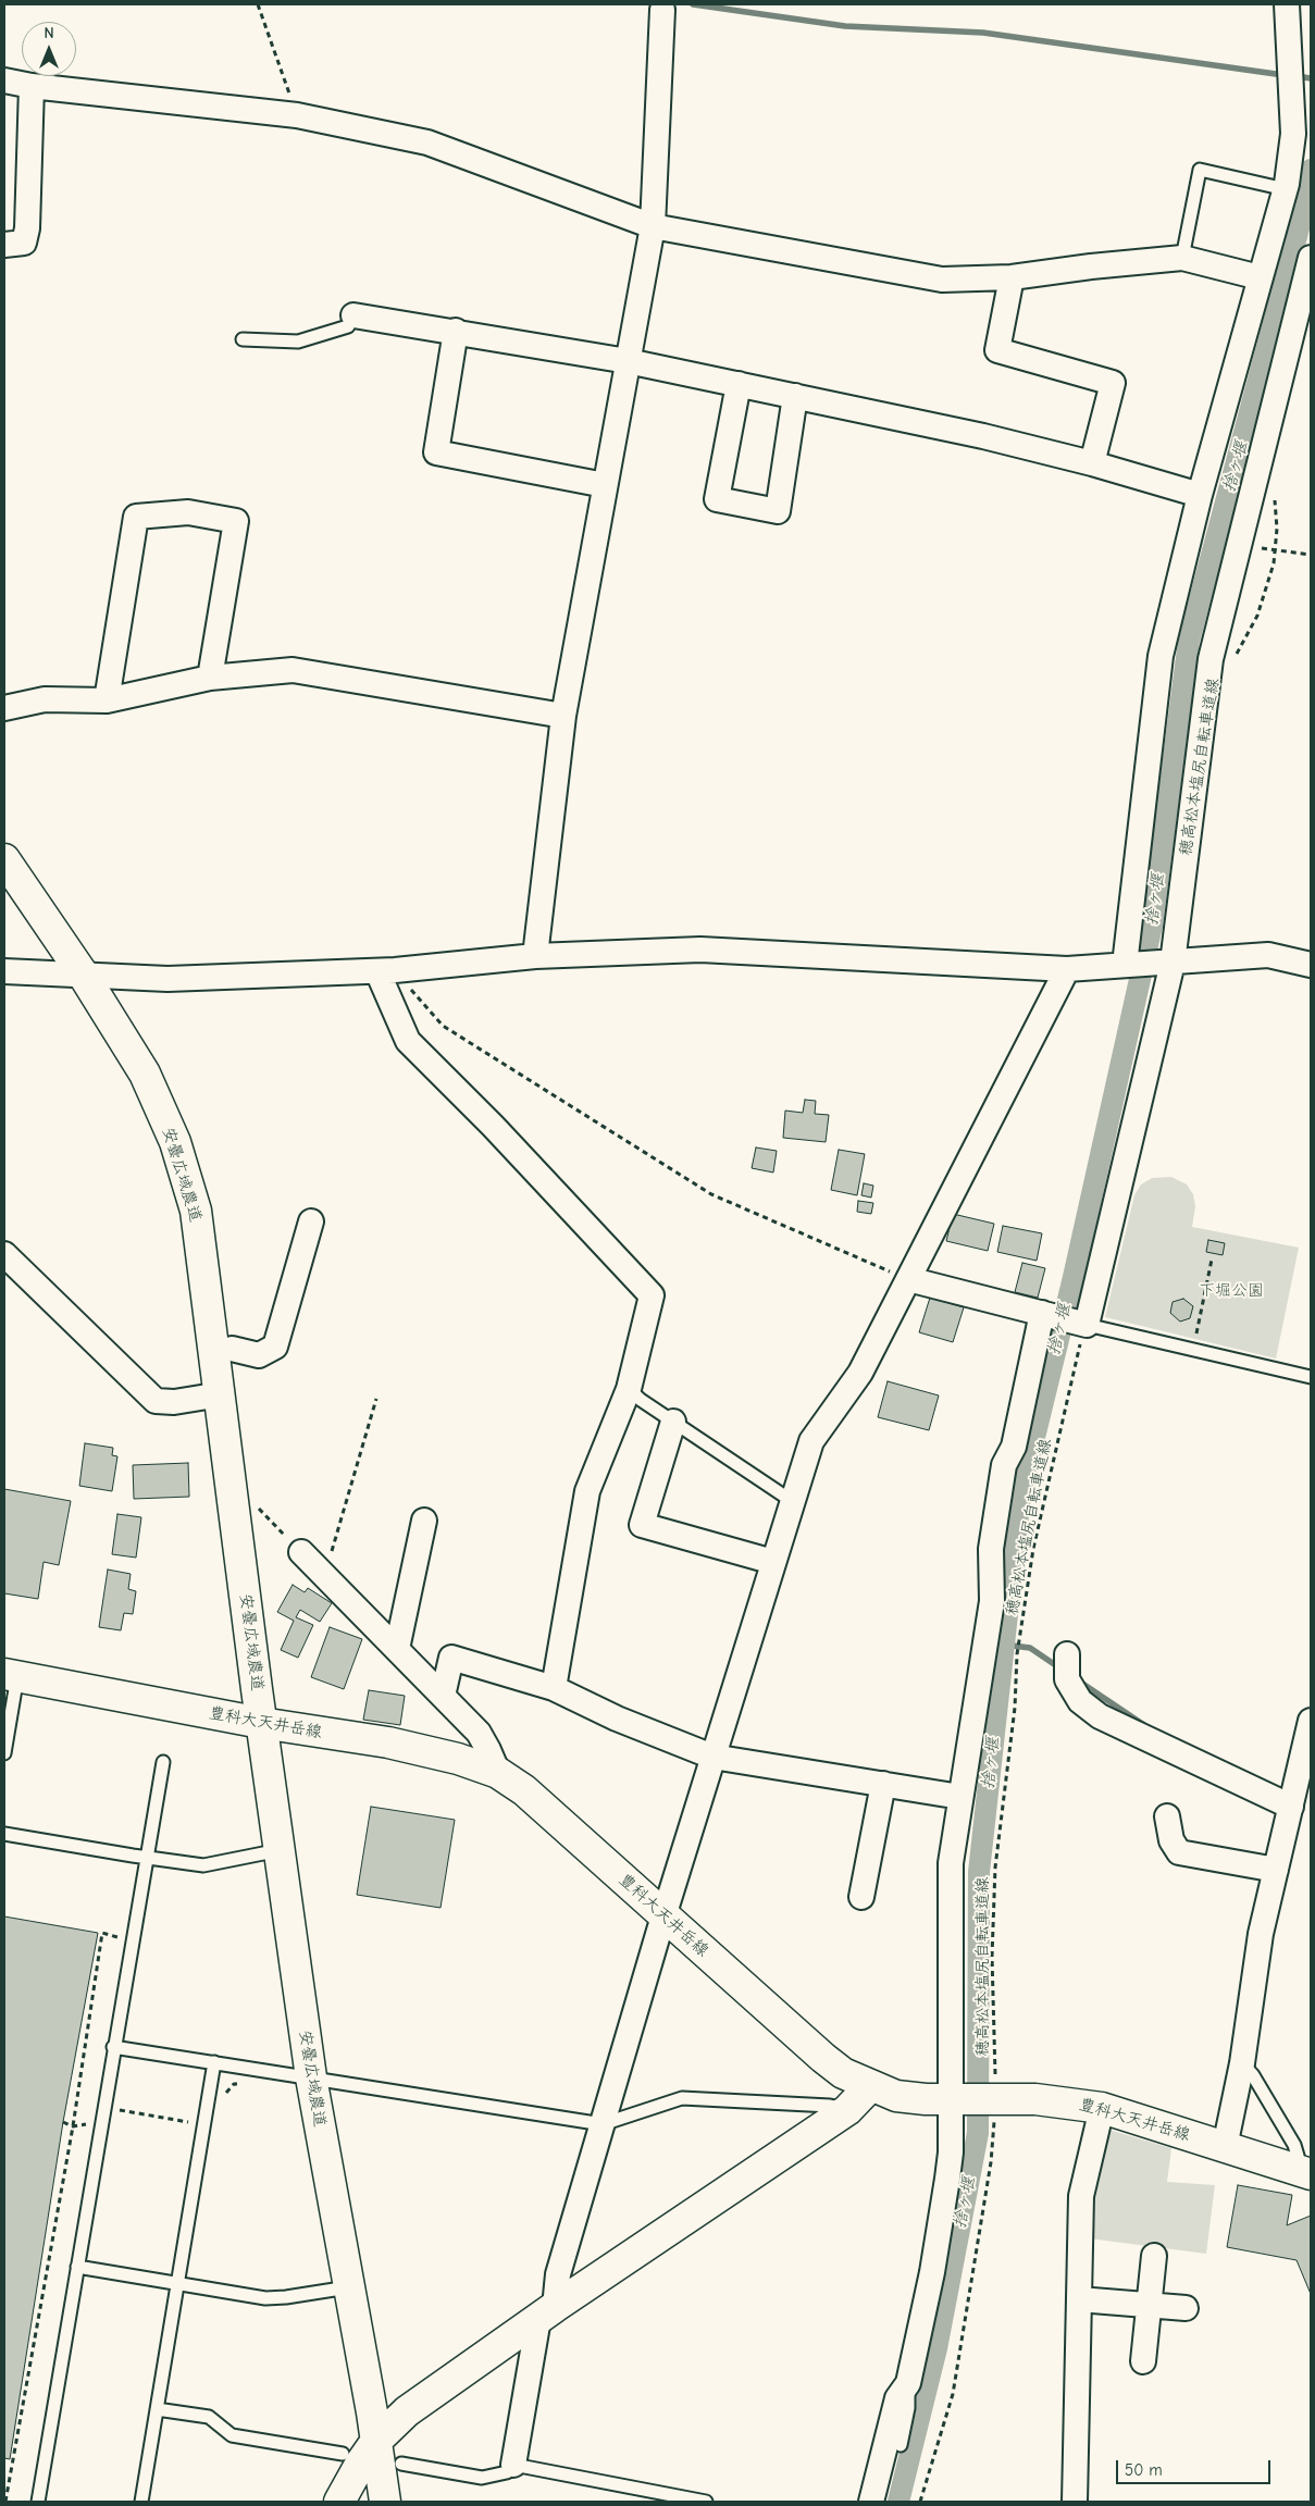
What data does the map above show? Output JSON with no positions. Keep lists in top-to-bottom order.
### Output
{
  "streets": {
    "street": ["安曇広域農道", "豊科大天井岳線"],
    "path": ["穂高松本塩尻自転車道線"]
  },
  "crossings": [
    ["穂高松本塩尻自転車道線", "豊科大天井岳線"],
    ["安曇広域農道", "豊科大天井岳線"]
  ],
  "water": ["捨ヶ堰"],
  "parks": ["下堀公園"],
  "scale_bar": "50 m",
  "north": "top"
}
